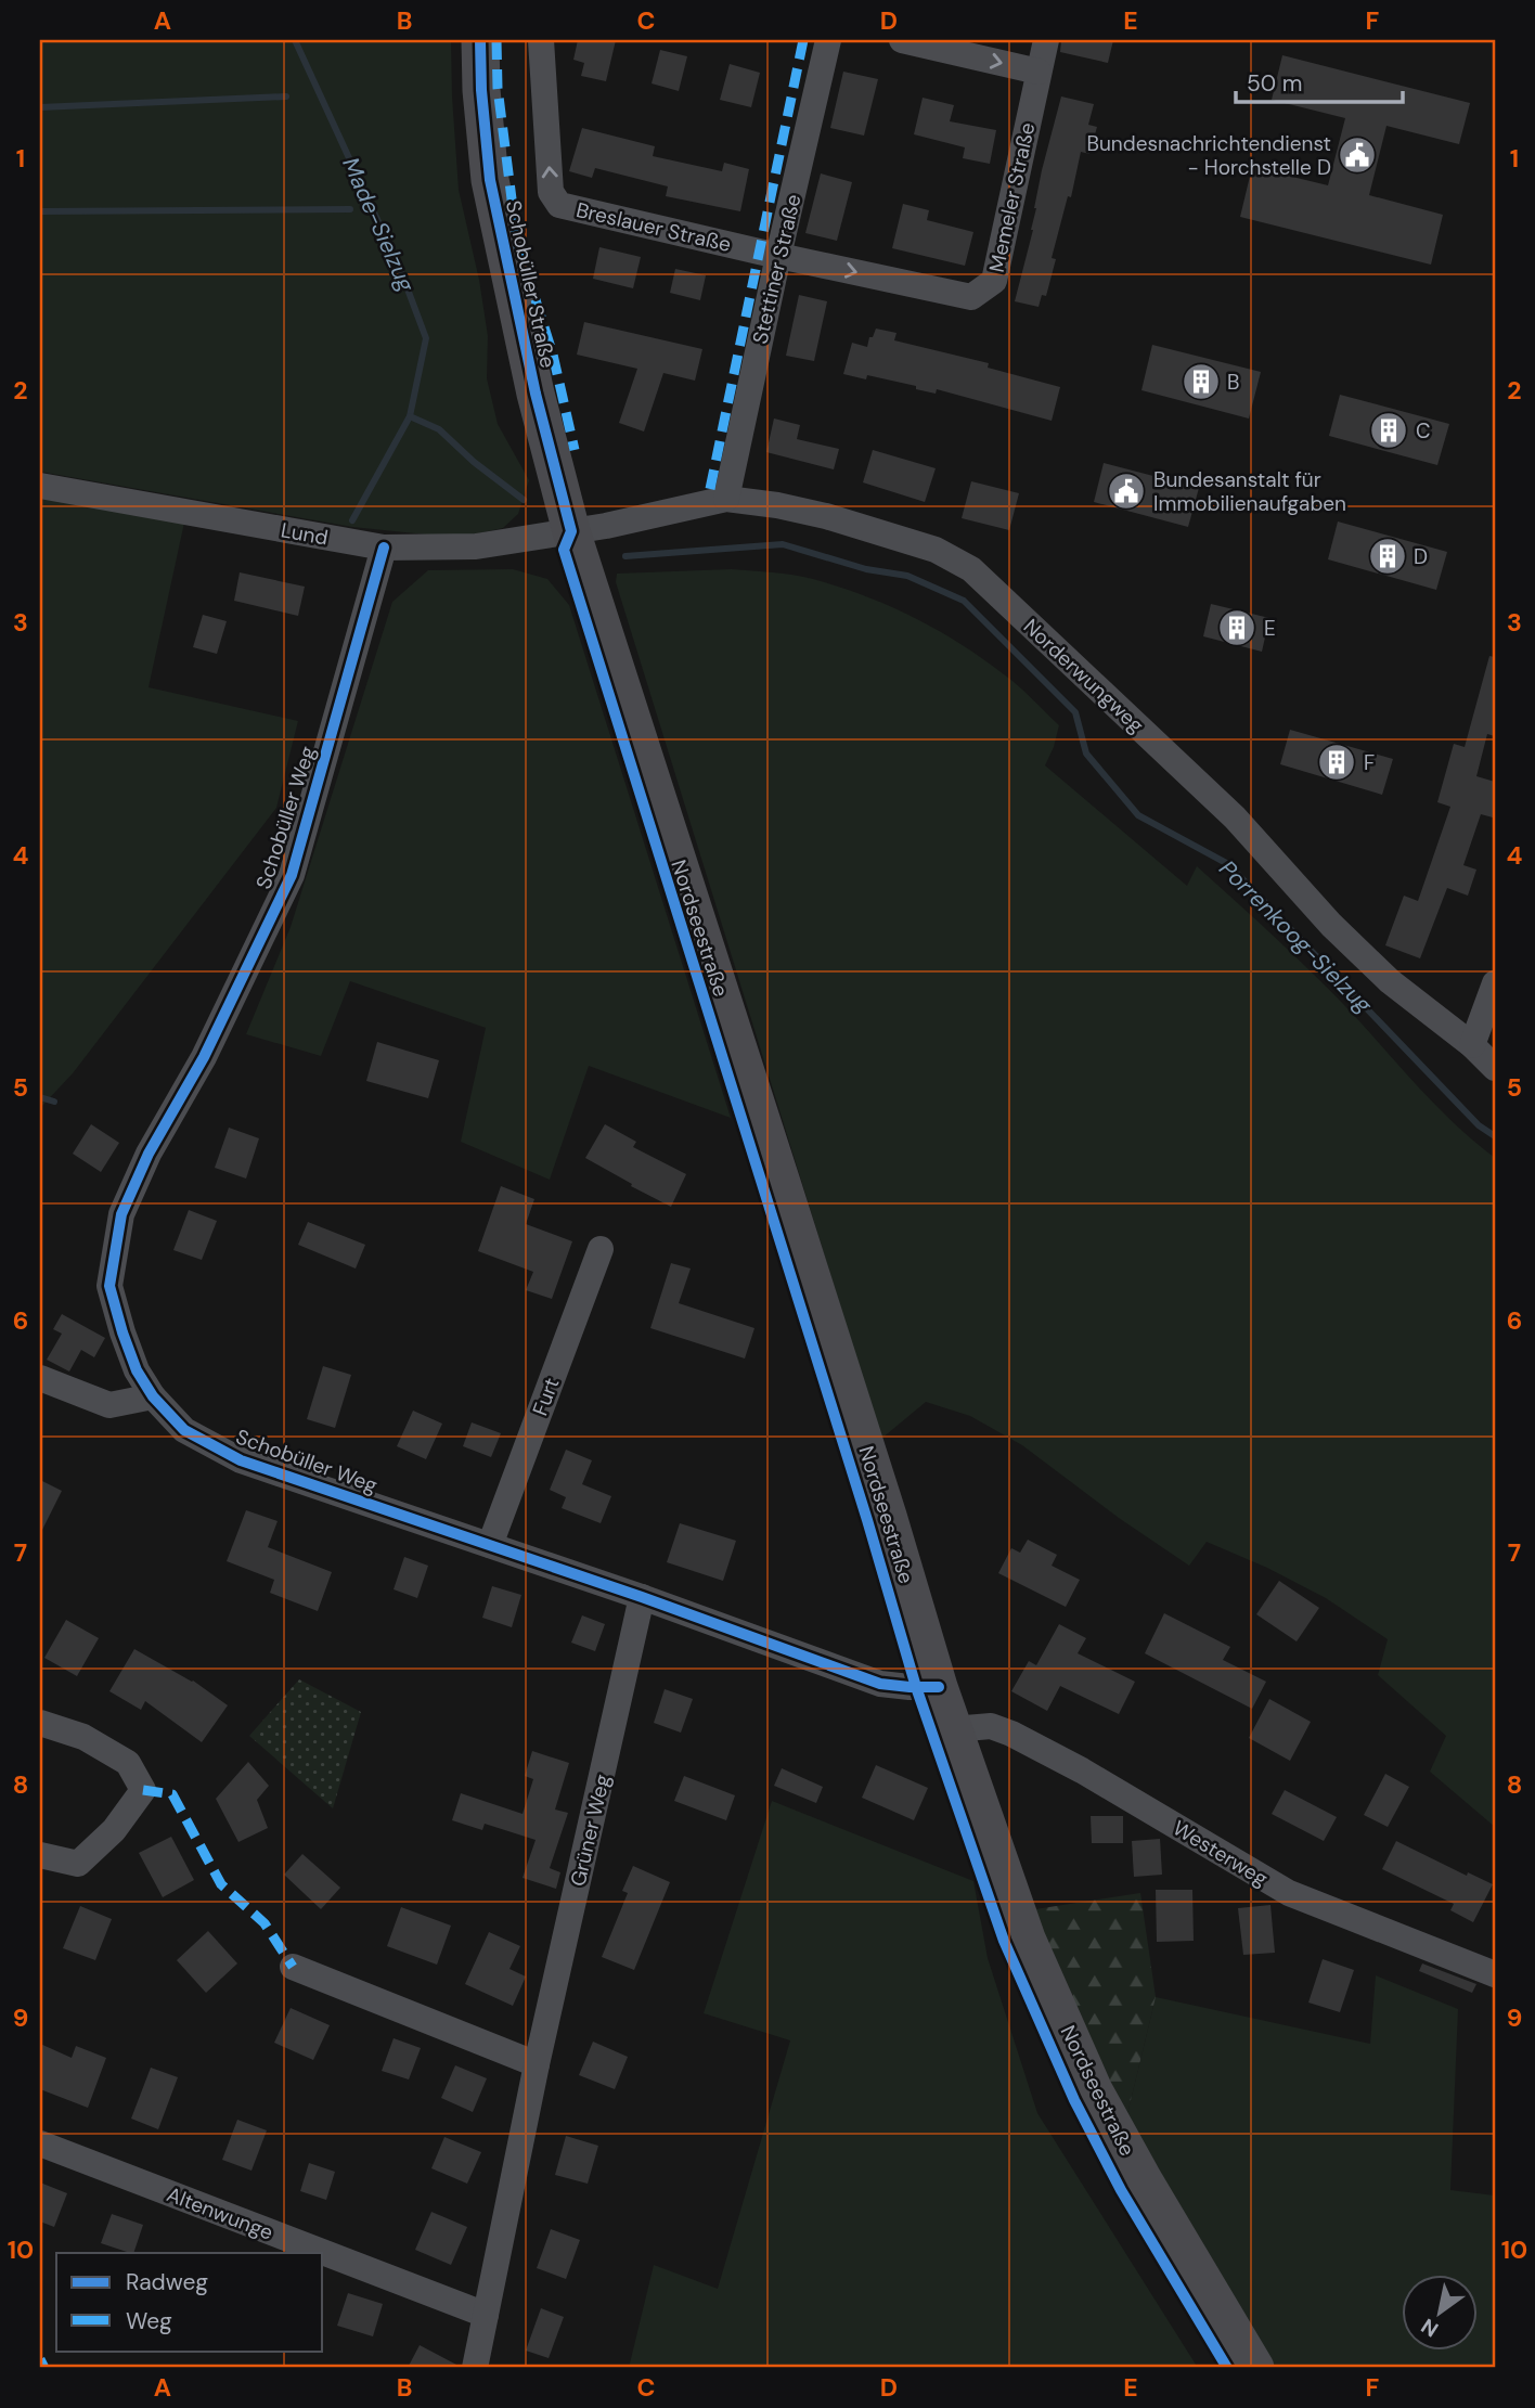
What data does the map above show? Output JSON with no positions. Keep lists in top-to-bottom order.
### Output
{
  "streets": {
    "main road": ["Schobüller Straße", "Nordseestraße"],
    "street": [
      "Memeler Straße",
      "Breslauer Straße",
      "Stettiner Straße",
      "Lund",
      "Norderwungweg",
      "Schobüller Weg",
      "Furt",
      "Grüner Weg",
      "Westerweg",
      "Altenwunge"
    ]
  },
  "crossings": [
    ["Memeler Straße", "Breslauer Straße"],
    ["Memeler Straße", "Stettiner Straße"],
    ["Breslauer Straße", "Stettiner Straße"],
    ["Stettiner Straße", "Norderwungweg"],
    ["Schobüller Straße", "Lund"],
    ["Schobüller Straße", "Norderwungweg"],
    ["Schobüller Straße", "Nordseestraße"],
    ["Lund", "Norderwungweg"],
    ["Lund", "Schobüller Weg"],
    ["Schobüller Weg", "Nordseestraße"],
    ["Schobüller Weg", "Furt"],
    ["Schobüller Weg", "Grüner Weg"],
    ["Nordseestraße", "Westerweg"],
    ["Grüner Weg", "Altenwunge"]
  ],
  "one_way": ["Breslauer Straße"],
  "water": ["Made-Sielzug", "Porrenkoog-Sielzug"],
  "places": {
    "public building": ["Bundesnachrichtendienst - Horchstelle D", "Bundesanstalt für Immobilienaufgaben"],
    "building": [
      "B",
      "C",
      "D",
      "E",
      "F"
    ]
  },
  "legend": ["Radweg", "Weg"],
  "scale_bar": "50 m",
  "north": "bottom left",
  "grid": {
    "columns": [
      "A",
      "B",
      "C",
      "D",
      "E",
      "F"
    ],
    "rows": [
      "1",
      "2",
      "3",
      "4",
      "5",
      "6",
      "7",
      "8",
      "9",
      "10"
    ]
  }
}
